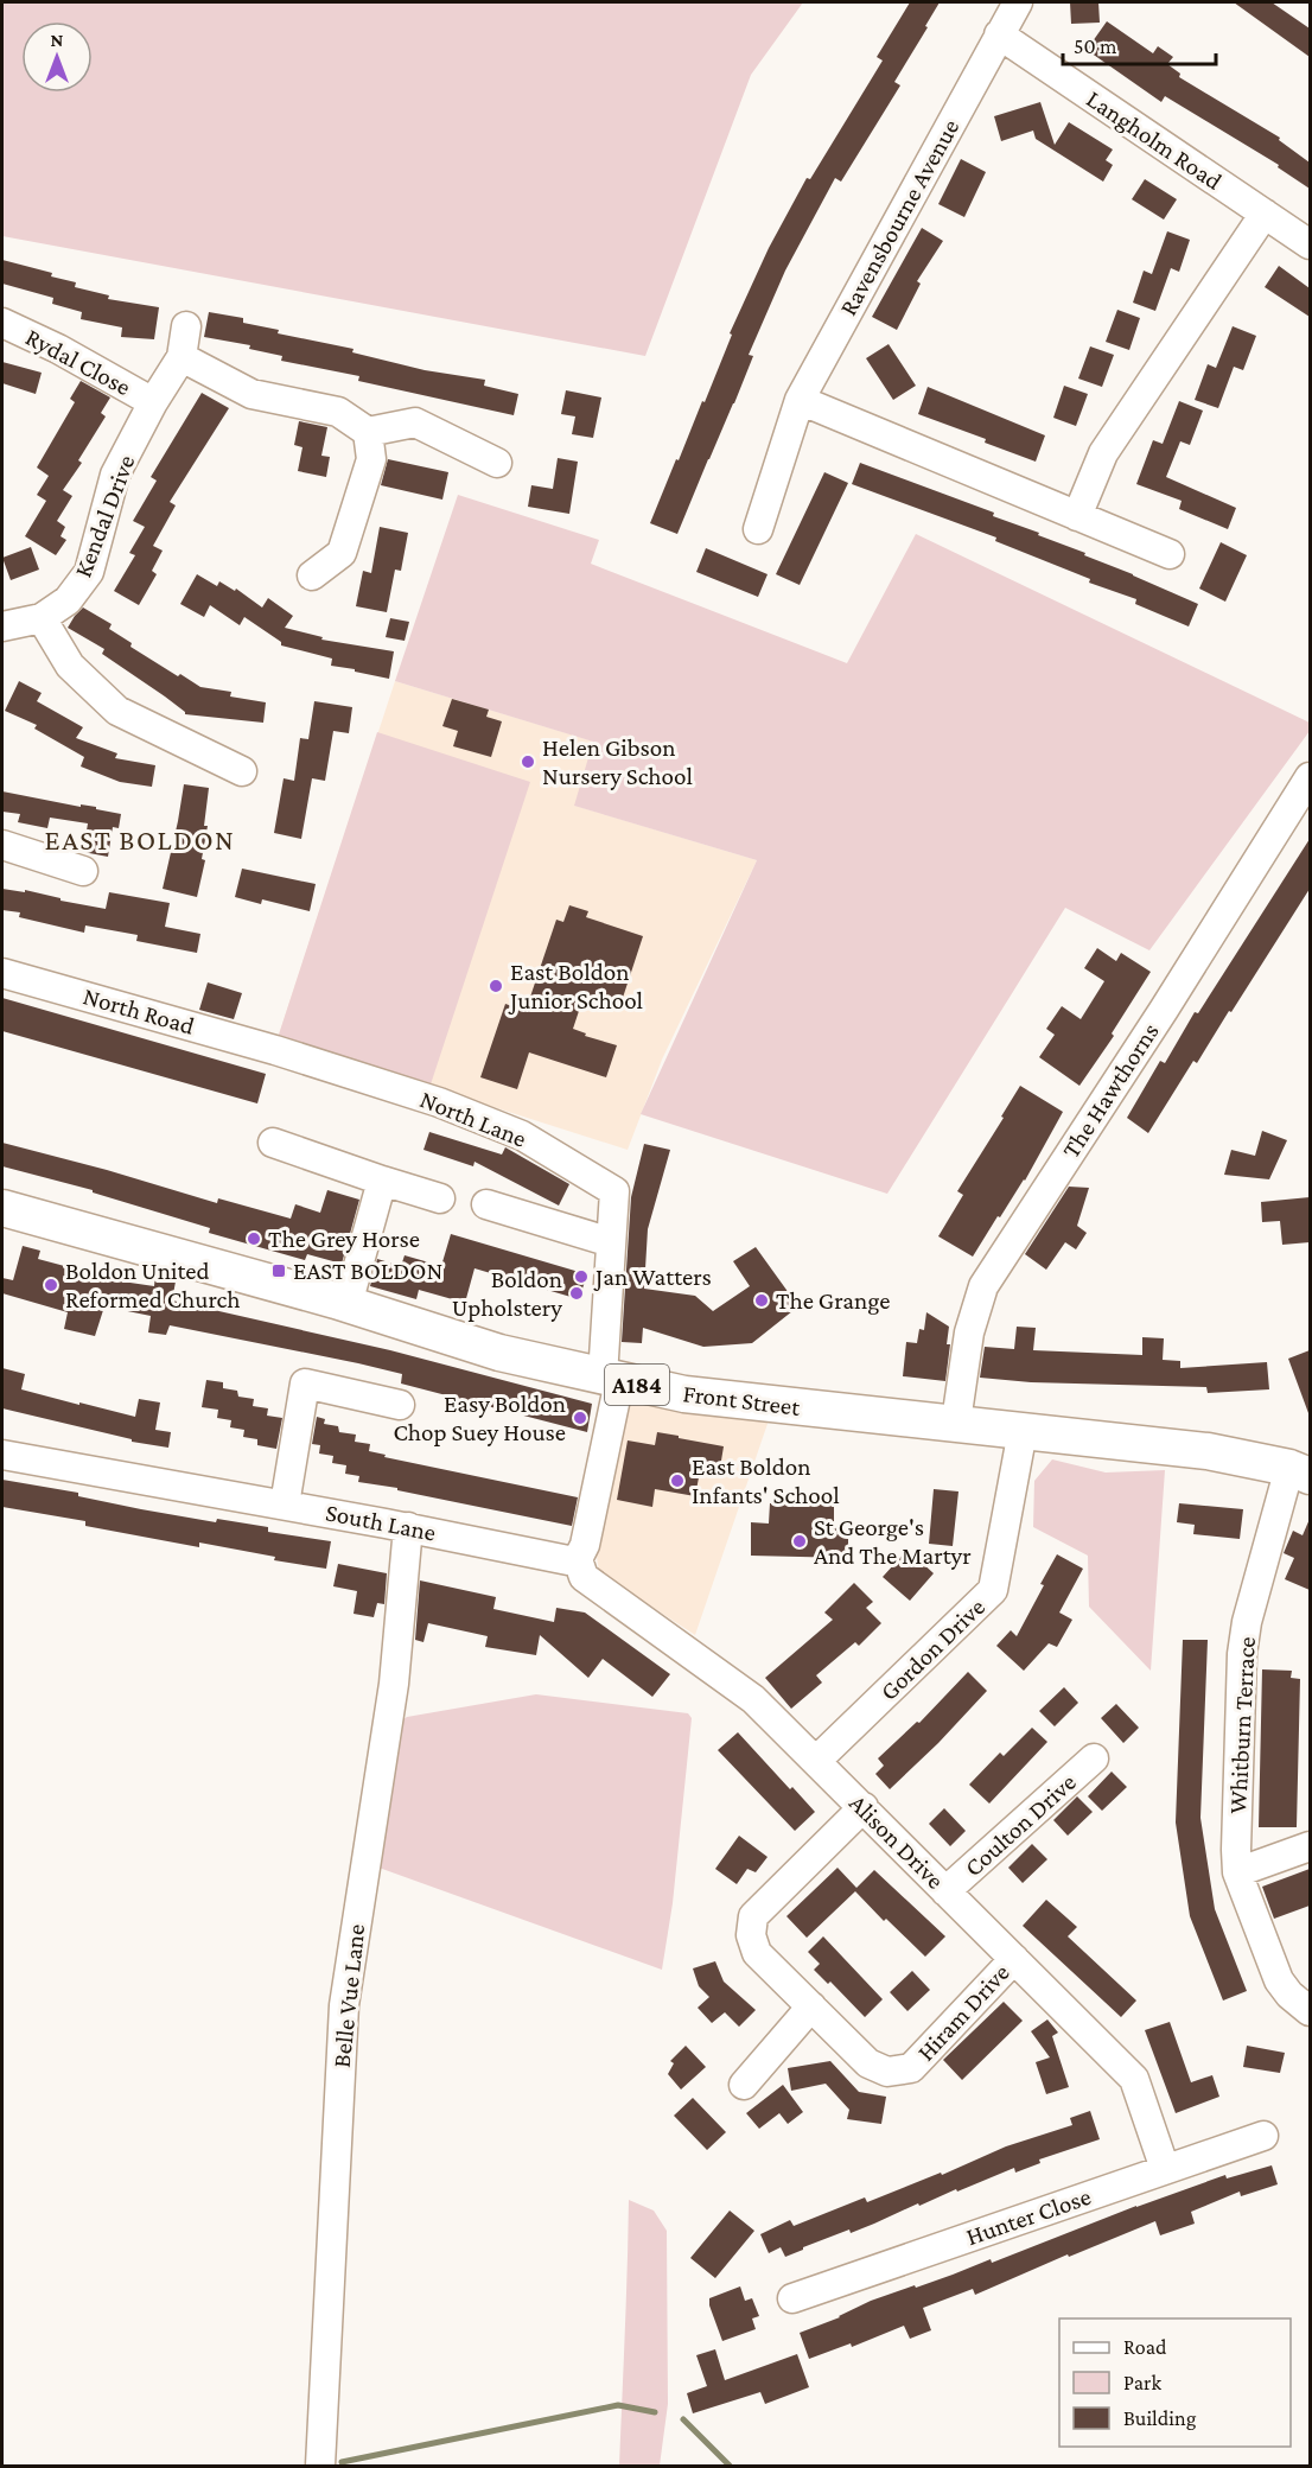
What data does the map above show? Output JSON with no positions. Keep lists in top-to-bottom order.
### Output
{
  "streets": {
    "main road": ["A184", "Front Street"],
    "street": [
      "Langholm Road",
      "Ravensbourne Avenue",
      "Rydal Close",
      "Kendal Drive",
      "North Road",
      "The Hawthorns",
      "North Lane",
      "South Lane",
      "Gordon Drive",
      "Whitburn Terrace",
      "Coulton Drive",
      "Alison Drive",
      "Belle Vue Lane",
      "Hiram Drive",
      "Hunter Close"
    ]
  },
  "crossings": [
    ["Langholm Road", "Ravensbourne Avenue"],
    ["Rydal Close", "Kendal Drive"],
    ["North Road", "North Lane"],
    ["The Hawthorns", "Front Street"],
    ["Front Street", "Gordon Drive"],
    ["Front Street", "Whitburn Terrace"],
    ["South Lane", "Alison Drive"],
    ["South Lane", "Belle Vue Lane"],
    ["Gordon Drive", "Alison Drive"],
    ["Coulton Drive", "Alison Drive"],
    ["Alison Drive", "Hiram Drive"],
    ["Alison Drive", "Hunter Close"]
  ],
  "districts": ["EAST BOLDON"],
  "places": {
    "other": [
      "Helen Gibson Nursery School",
      "East Boldon Junior School",
      "The Grey Horse",
      "Jan Watters",
      "Boldon United Reformed Church",
      "Boldon Upholstery",
      "The Grange",
      "Easy Boldon Chop Suey House",
      "East Boldon Infants' School",
      "St George's And The Martyr"
    ],
    "transit": ["EAST BOLDON"]
  },
  "legend": ["Road", "Park", "Building"],
  "scale_bar": "50 m",
  "north": "top"
}
